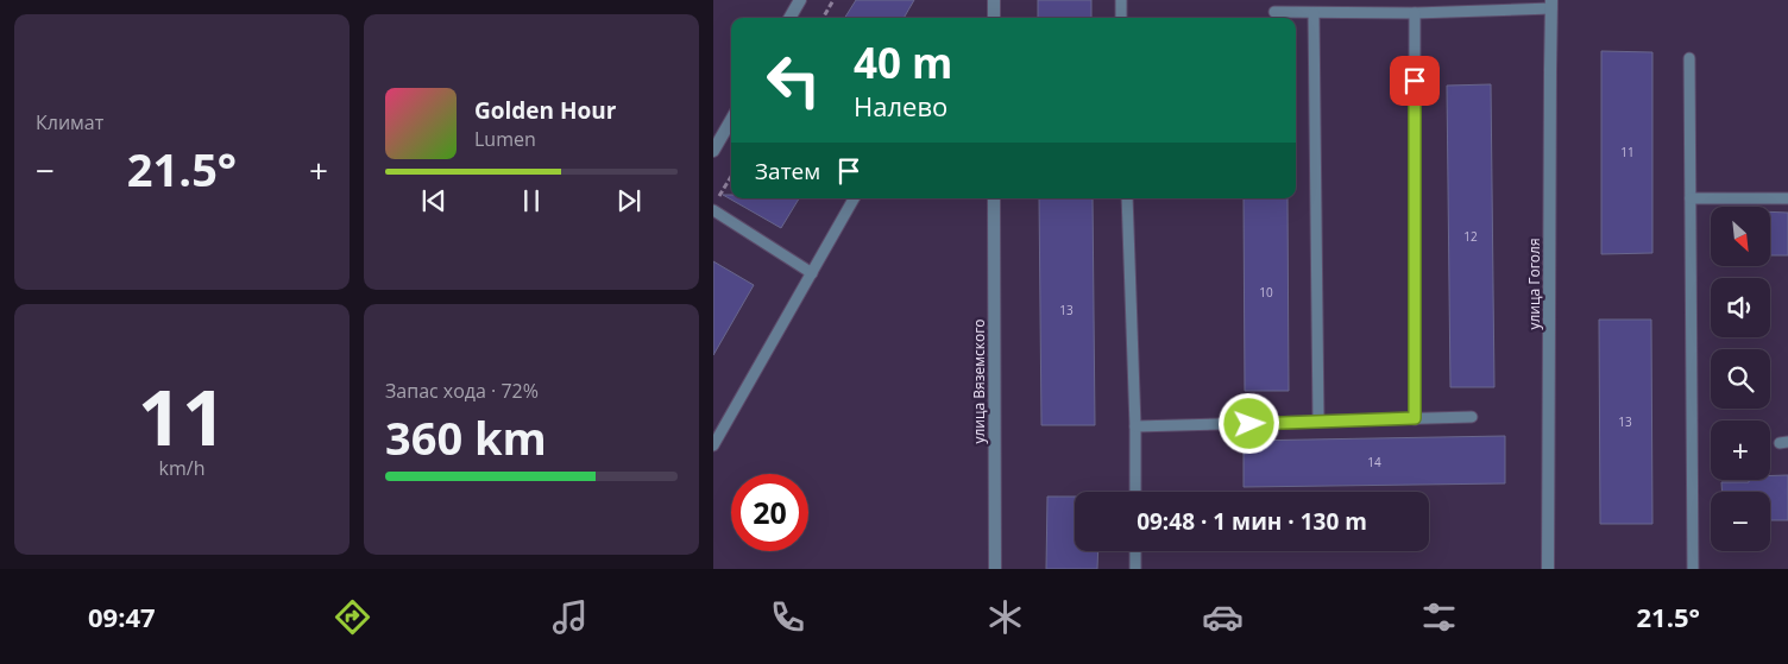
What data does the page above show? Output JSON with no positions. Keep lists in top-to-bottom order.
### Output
{
  "streets": {
    "street": ["улица Гоголя", "улица Вяземского"]
  },
  "house_numbers": [
    "11",
    "12",
    "10",
    "13",
    "13",
    "14"
  ],
  "north": "bottom right",
  "page": {
    "tile": [
      "Климат",
      ["11", "km/h"],
      ["Запас хода · 72%", "360 km"]
    ],
    "turn": ["40 m", "Налево"],
    "song": ["Golden Hour", "Lumen"],
    "then": "Затем",
    "heat": ["−", "21.5°", "+"],
    "map_buttons": ["+", "−"],
    "limit": "20",
    "trip": "09:48 · 1 мин · 130 m",
    "tabs": ["09:47", "21.5°"]
  }
}
